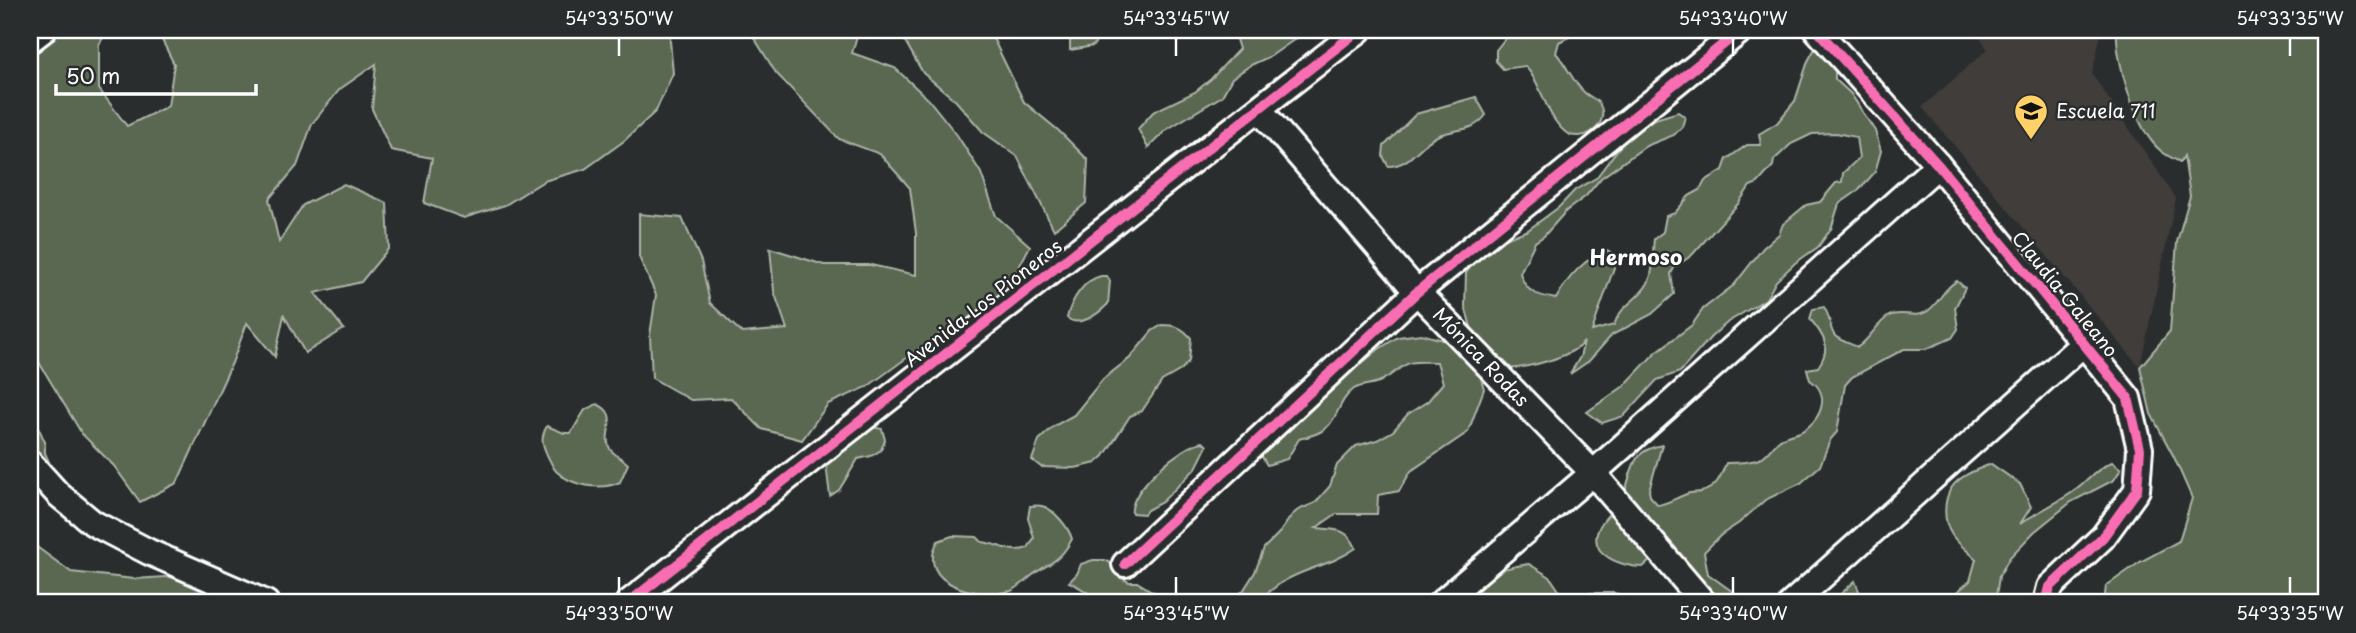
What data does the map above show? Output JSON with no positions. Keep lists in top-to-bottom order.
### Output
{
  "streets": {
    "street": ["Claudia Galeano", "Avenida Los Pioneros", "Mónica Rodas"]
  },
  "crossings": [
    ["Avenida Los Pioneros", "Mónica Rodas"]
  ],
  "districts": ["Hermoso"],
  "places": {
    "school or university": ["Escuela 711"]
  },
  "scale_bar": "50 m",
  "coordinates": [
    "54°33'50\"W",
    "54°33'45\"W",
    "54°33'40\"W",
    "54°33'35\"W"
  ]
}
